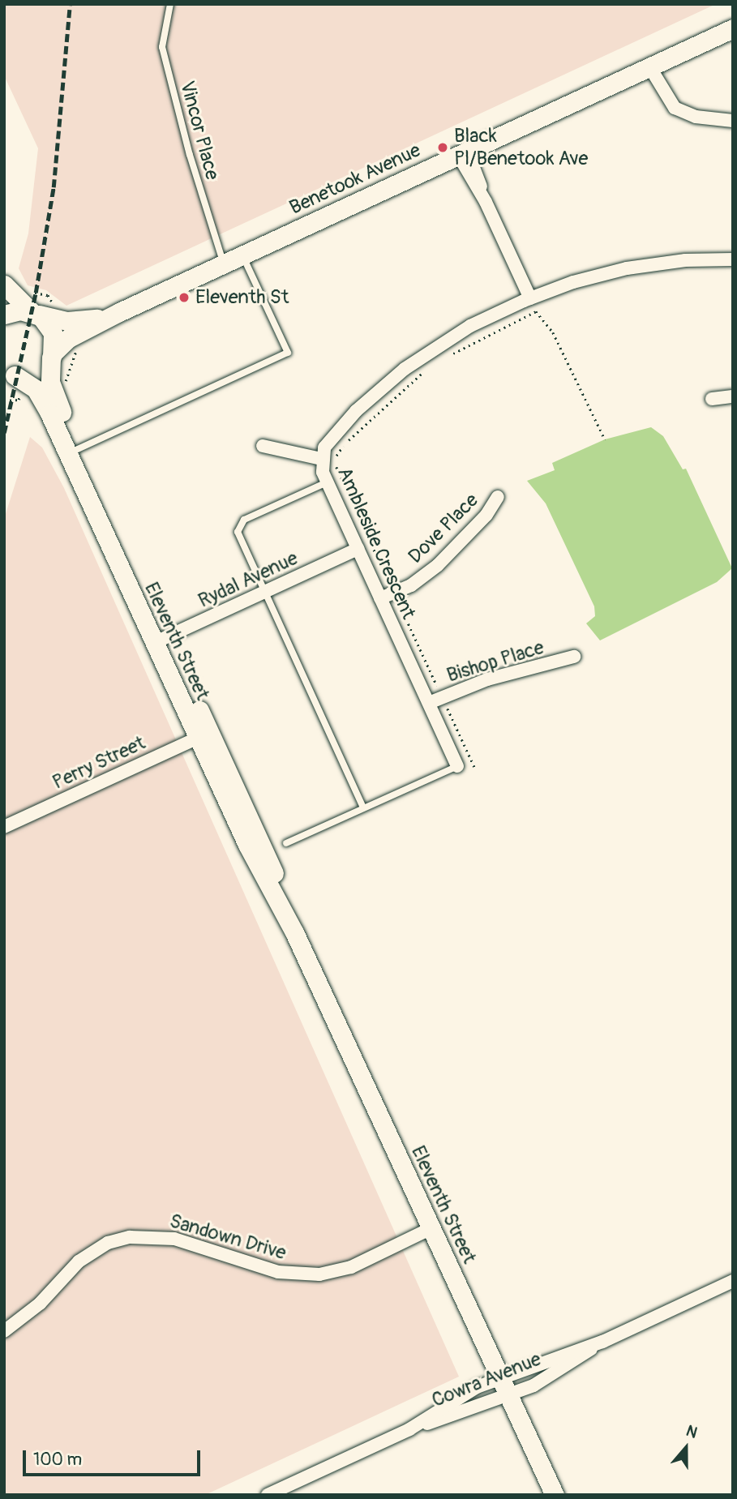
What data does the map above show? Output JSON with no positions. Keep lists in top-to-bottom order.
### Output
{
  "streets": {
    "street": [
      "Benetook Avenue",
      "Dove Place",
      "Ambleside Crescent",
      "Rydal Avenue",
      "Eleventh Street",
      "Bishop Place",
      "Perry Street",
      "Sandown Drive",
      "Cowra Avenue"
    ],
    "lane": ["Vincor Place"]
  },
  "crossings": [
    ["Vincor Place", "Benetook Avenue"],
    ["Benetook Avenue", "Eleventh Street"],
    ["Dove Place", "Ambleside Crescent"],
    ["Ambleside Crescent", "Rydal Avenue"],
    ["Ambleside Crescent", "Bishop Place"],
    ["Rydal Avenue", "Eleventh Street"],
    ["Eleventh Street", "Perry Street"],
    ["Eleventh Street", "Sandown Drive"],
    ["Eleventh Street", "Cowra Avenue"]
  ],
  "places": ["Black Pl/Benetook Ave", "Eleventh St"],
  "scale_bar": "100 m",
  "north": "top"
}
